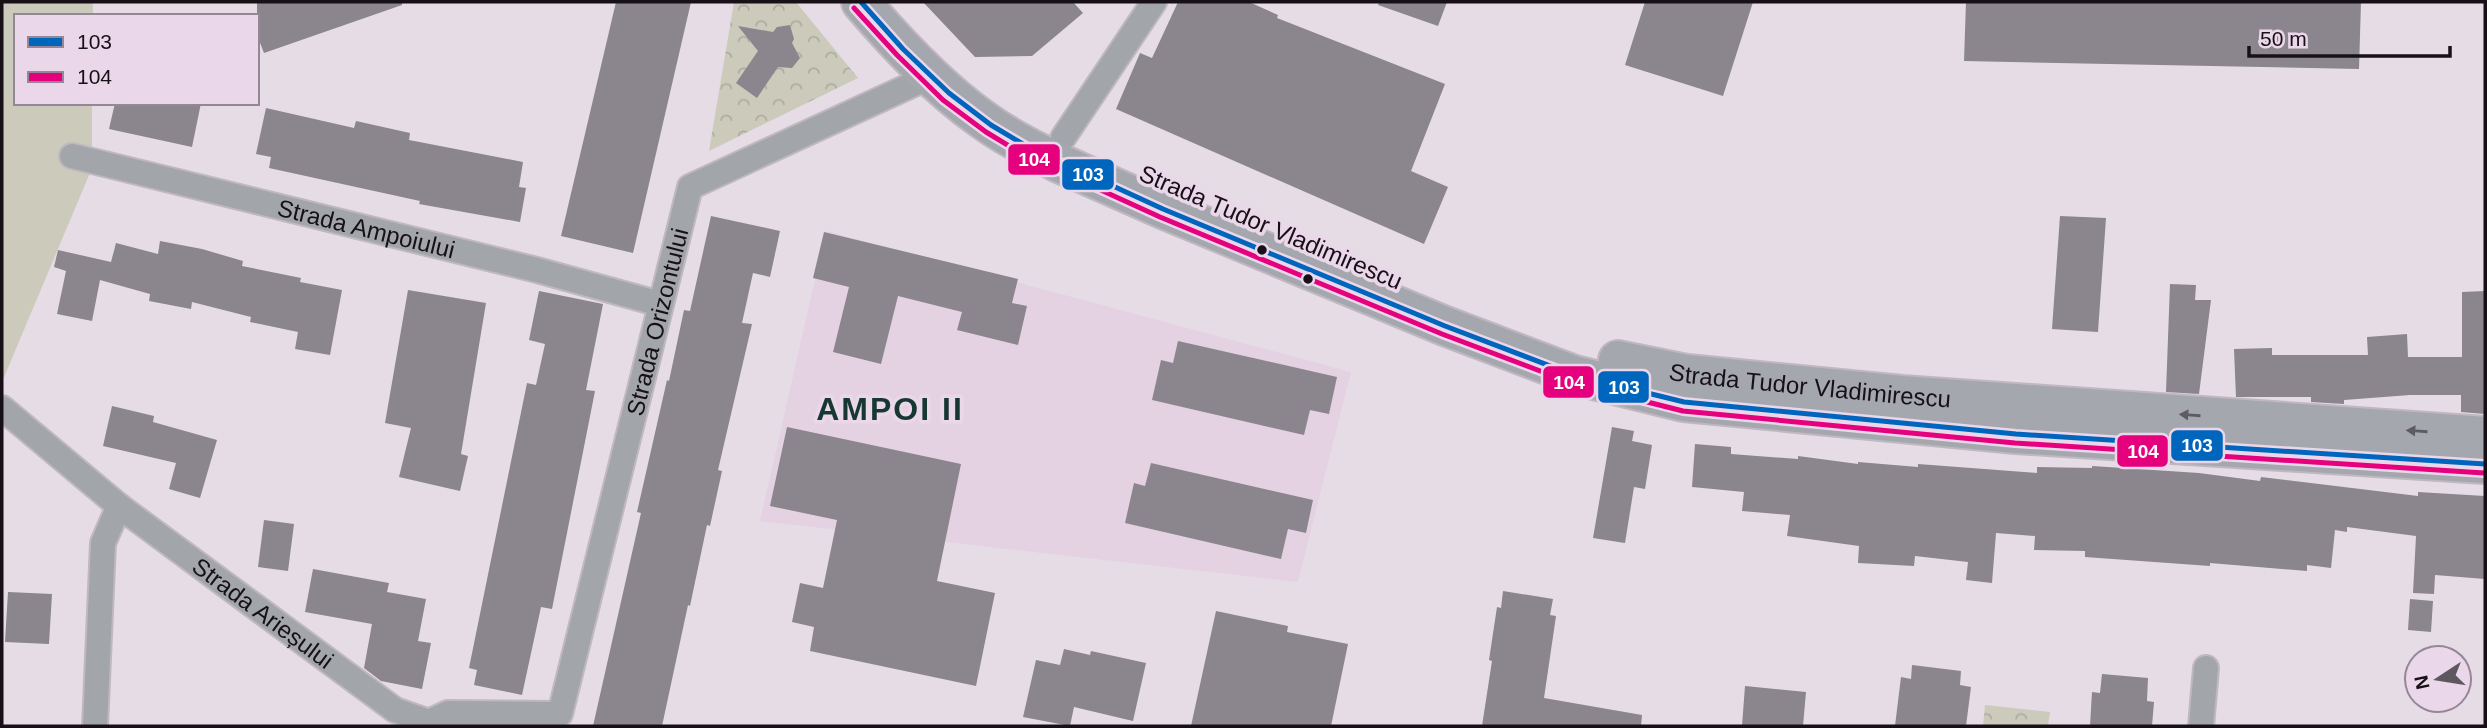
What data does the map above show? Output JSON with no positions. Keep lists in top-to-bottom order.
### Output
{
  "streets": {
    "main road": ["Strada Tudor Vladimirescu"],
    "street": ["Strada Ampoiului", "Strada Orizontului", "Strada Arieșului"]
  },
  "crossings": [
    ["Strada Tudor Vladimirescu", "Strada Orizontului"],
    ["Strada Ampoiului", "Strada Orizontului"],
    ["Strada Orizontului", "Strada Arieșului"]
  ],
  "districts": ["AMPOI II"],
  "lines": ["transit line 103", "transit line 104"],
  "legend": ["103", "104"],
  "scale_bar": "50 m",
  "north": "left"
}
